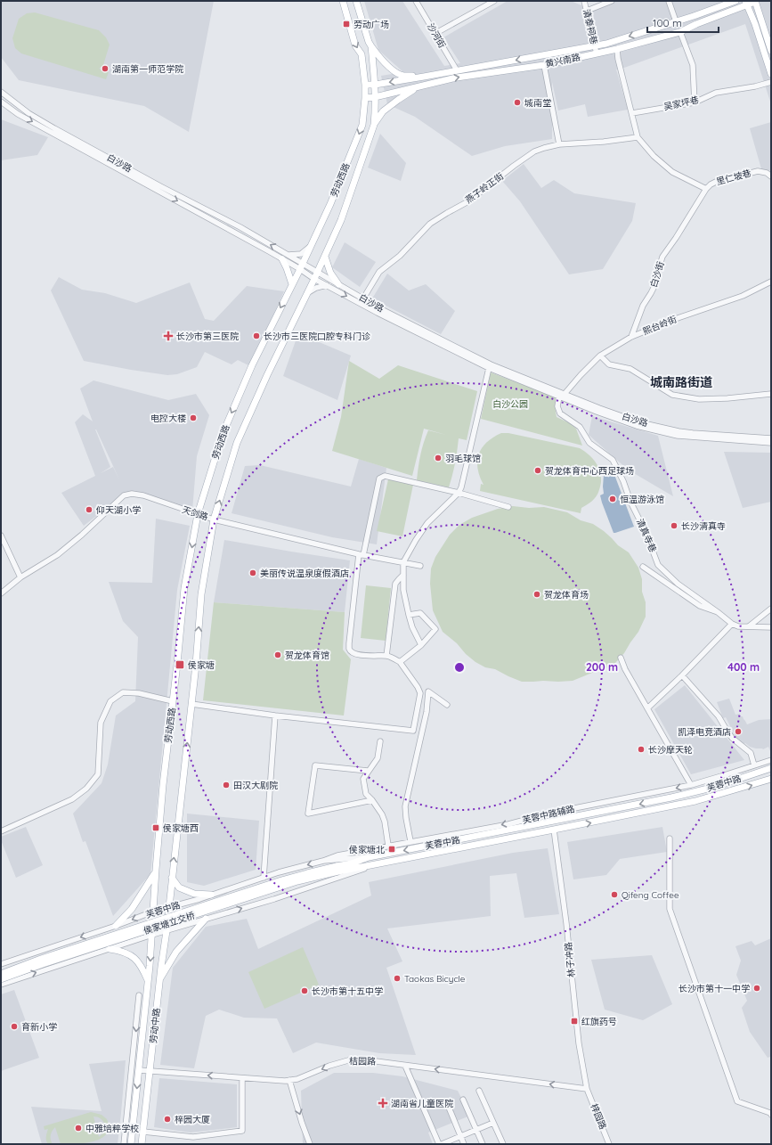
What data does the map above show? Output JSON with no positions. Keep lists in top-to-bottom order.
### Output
{
  "streets": {
    "main road": [
      "黄兴南路",
      "劳动西路",
      "芙蓉中路",
      "侯家塘立交桥",
      "劳动中路"
    ],
    "street": [
      "清泰祠巷",
      "沙河街",
      "吴家坪巷",
      "白沙路",
      "里仁坡巷",
      "燕子岭正街",
      "白沙街",
      "熙台岭街",
      "天剑路",
      "清真寺巷",
      "芙蓉中路辅路",
      "林子冲路",
      "桔园路",
      "梓园路"
    ]
  },
  "crossings": [
    ["清泰祠巷", "黄兴南路"],
    ["沙河街", "黄兴南路"],
    ["黄兴南路", "劳动西路"],
    ["白沙路", "劳动西路"],
    ["白沙路", "燕子岭正街"],
    ["白沙路", "熙台岭街"],
    ["白沙路", "清真寺巷"],
    ["里仁坡巷", "白沙街"],
    ["劳动西路", "天剑路"],
    ["劳动西路", "芙蓉中路"],
    ["劳动西路", "劳动中路"],
    ["白沙街", "熙台岭街"],
    ["芙蓉中路", "芙蓉中路辅路"],
    ["芙蓉中路", "林子冲路"],
    ["芙蓉中路", "劳动中路"],
    ["林子冲路", "桔园路"],
    ["林子冲路", "梓园路"],
    ["劳动中路", "桔园路"],
    ["桔园路", "梓园路"]
  ],
  "one_way": ["芙蓉中路辅路", "桔园路"],
  "districts": ["城南路街道"],
  "parks": ["白沙公园"],
  "places": {
    "transit": [
      "劳动广场",
      "侯家塘",
      "侯家塘西",
      "侯家塘北",
      "红旗药号"
    ],
    "other": [
      "湖南第一师范学院",
      "城南堂",
      "长沙市三医院口腔专科门诊",
      "电控大楼",
      "羽毛球馆",
      "贺龙体育中心西足球场",
      "恒温游泳馆",
      "仰天湖小学",
      "长沙清真寺",
      "美丽传说温泉度假酒店",
      "贺龙体育场",
      "贺龙体育馆",
      "凯泽电竞酒店",
      "长沙摩天轮",
      "田汉大剧院",
      "Qifeng Coffee",
      "Taokas Bicycle",
      "长沙市第十一中学",
      "长沙市第十五中学",
      "育新小学",
      "梓园大厦",
      "中雅培粹学校"
    ],
    "health": ["长沙市第三医院", "湖南省儿童医院"]
  },
  "scale_bar": "100 m",
  "rings": ["200 m", "400 m"]
}
